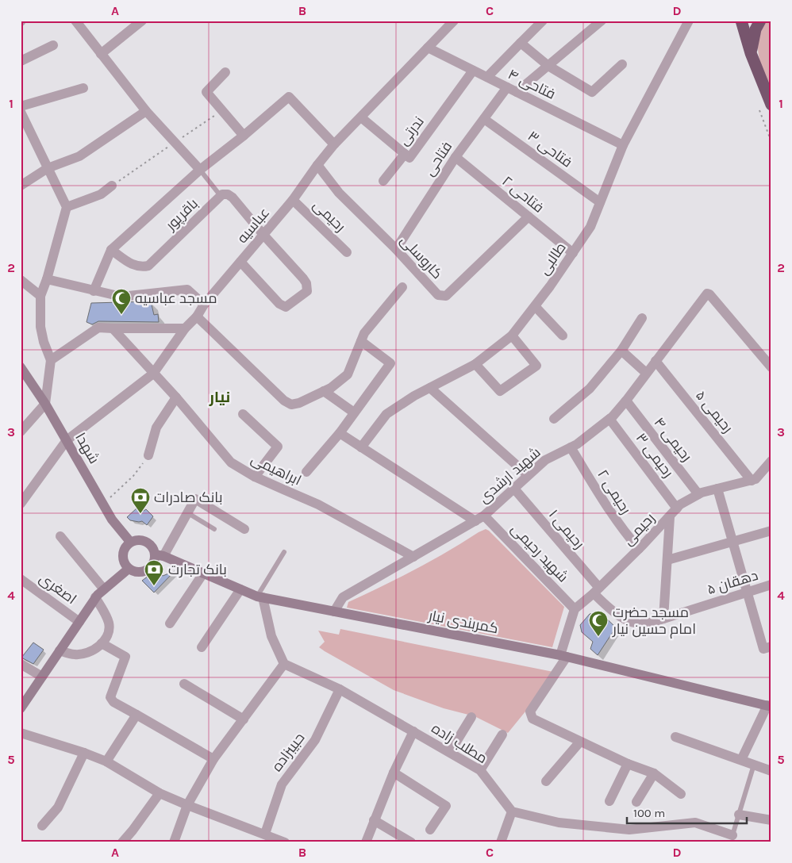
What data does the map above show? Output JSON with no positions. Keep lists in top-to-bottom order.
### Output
{
  "streets": {
    "main road": ["شهدا", "کمربندی نیار"],
    "street": [
      "فتاحی ۴",
      "ندرتی",
      "فتاحی ۳",
      "فتاحی",
      "فتاحی ۲",
      "باقرپور",
      "رحیمی",
      "عباسیه",
      "کاروسلی",
      "طالبی",
      "رحیمی ۵",
      "رحیمی ۴",
      "رحیمی ۳",
      "ابراهیمی",
      "شهید ارشدی",
      "رحیمی ۲",
      "رحیمی ۱",
      "شهید رحیمی",
      "دهقان ۵",
      "اصغری",
      "مطلب زاده",
      "حبیبزاده"
    ]
  },
  "crossings": [
    ["فتاحی ۴", "ندرتی"],
    ["فتاحی ۴", "فتاحی"],
    ["فتاحی ۴", "عباسیه"],
    ["فتاحی ۴", "طالبی"],
    ["ندرتی", "عباسیه"],
    ["فتاحی ۳", "فتاحی"],
    ["فتاحی ۳", "طالبی"],
    ["فتاحی", "فتاحی ۲"],
    ["فتاحی", "کاروسلی"],
    ["فتاحی ۲", "کاروسلی"],
    ["فتاحی ۲", "طالبی"],
    ["رحیمی", "عباسیه"],
    ["رحیمی", "رحیمی ۵"],
    ["رحیمی", "رحیمی ۴"],
    ["رحیمی", "رحیمی ۳"],
    ["رحیمی", "رحیمی ۲"],
    ["رحیمی", "رحیمی ۱"],
    ["رحیمی", "شهید رحیمی"],
    ["عباسیه", "کاروسلی"],
    ["عباسیه", "شهدا"],
    ["عباسیه", "ابراهیمی"],
    ["رحیمی ۵", "شهید ارشدی"],
    ["رحیمی ۴", "شهید ارشدی"],
    ["شهدا", "کمربندی نیار"],
    ["رحیمی ۳", "شهید ارشدی"],
    ["ابراهیمی", "شهید ارشدی"],
    ["شهید ارشدی", "رحیمی ۲"],
    ["شهید ارشدی", "رحیمی ۱"],
    ["شهید ارشدی", "شهید رحیمی"],
    ["شهید ارشدی", "کمربندی نیار"],
    ["رحیمی ۱", "دهقان ۵"],
    ["مطلب زاده", "حبیبزاده"]
  ],
  "districts": ["نیار"],
  "places": {
    "mosque": ["مسجد عباسیه", "مسجد حضرت امام حسین نیار"],
    "bank": ["بانک صادرات", "بانک تجارت"]
  },
  "scale_bar": "100 m",
  "grid": {
    "columns": [
      "A",
      "B",
      "C",
      "D"
    ],
    "rows": [
      "1",
      "2",
      "3",
      "4",
      "5"
    ]
  }
}
